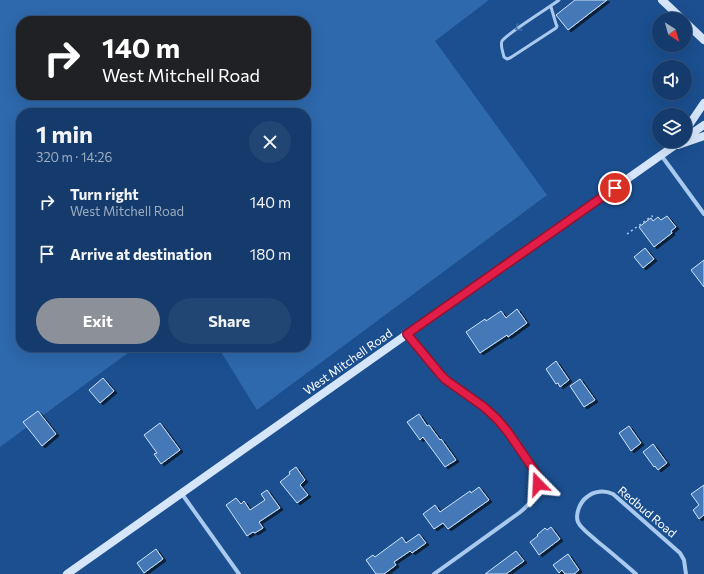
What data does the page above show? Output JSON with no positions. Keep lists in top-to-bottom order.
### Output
{
  "streets": {
    "main road": ["West Mitchell Road"],
    "street": ["Redbud Road"]
  },
  "north": "bottom right",
  "page": {
    "turn": ["140 m", "West Mitchell Road"],
    "heading": ["1 min", "320 m · 14:26"],
    "list": [
      {
        "name": "Turn right",
        "note": "West Mitchell Road",
        "value": "140 m"
      },
      {
        "name": "Arrive at destination",
        "value": "180 m"
      }
    ],
    "buttons": ["Exit", "Share"]
  }
}
